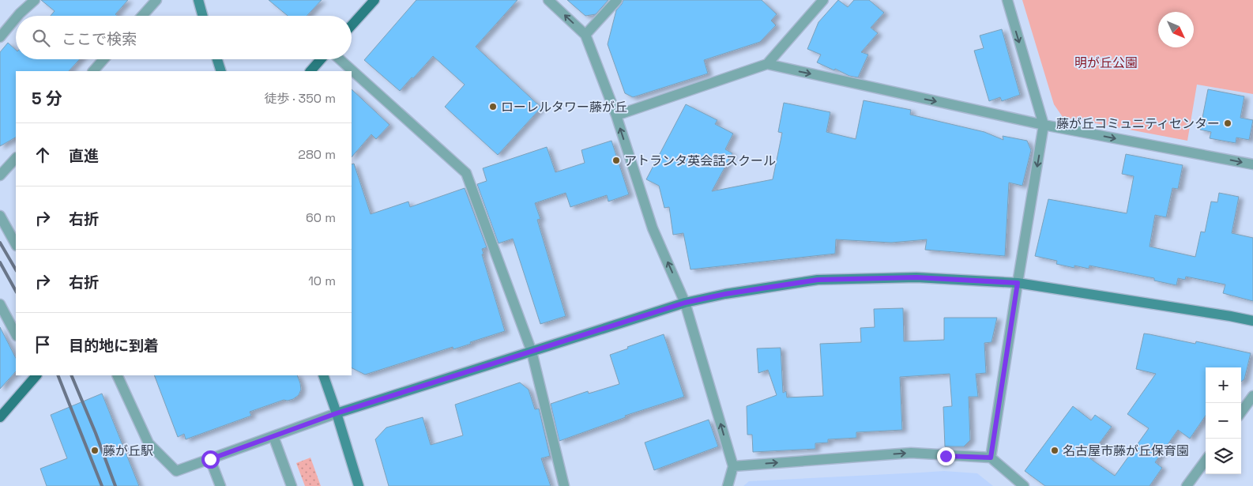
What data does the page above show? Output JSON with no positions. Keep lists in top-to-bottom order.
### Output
{
  "parks": ["明が丘公園"],
  "places": [
    "ローレルタワー藤が丘",
    "藤が丘コミュニティセンター",
    "アトランタ英会話スクール",
    "藤が丘駅",
    "名古屋市藤が丘保育園"
  ],
  "north": "bottom right",
  "page": {
    "search": "ここで検索",
    "heading": ["5 分", "徒歩 · 350 m"],
    "list": [
      ["直進", "280 m"],
      ["右折", "60 m"],
      ["右折", "10 m"],
      "目的地に到着"
    ],
    "map_buttons": ["+", "−"]
  }
}
